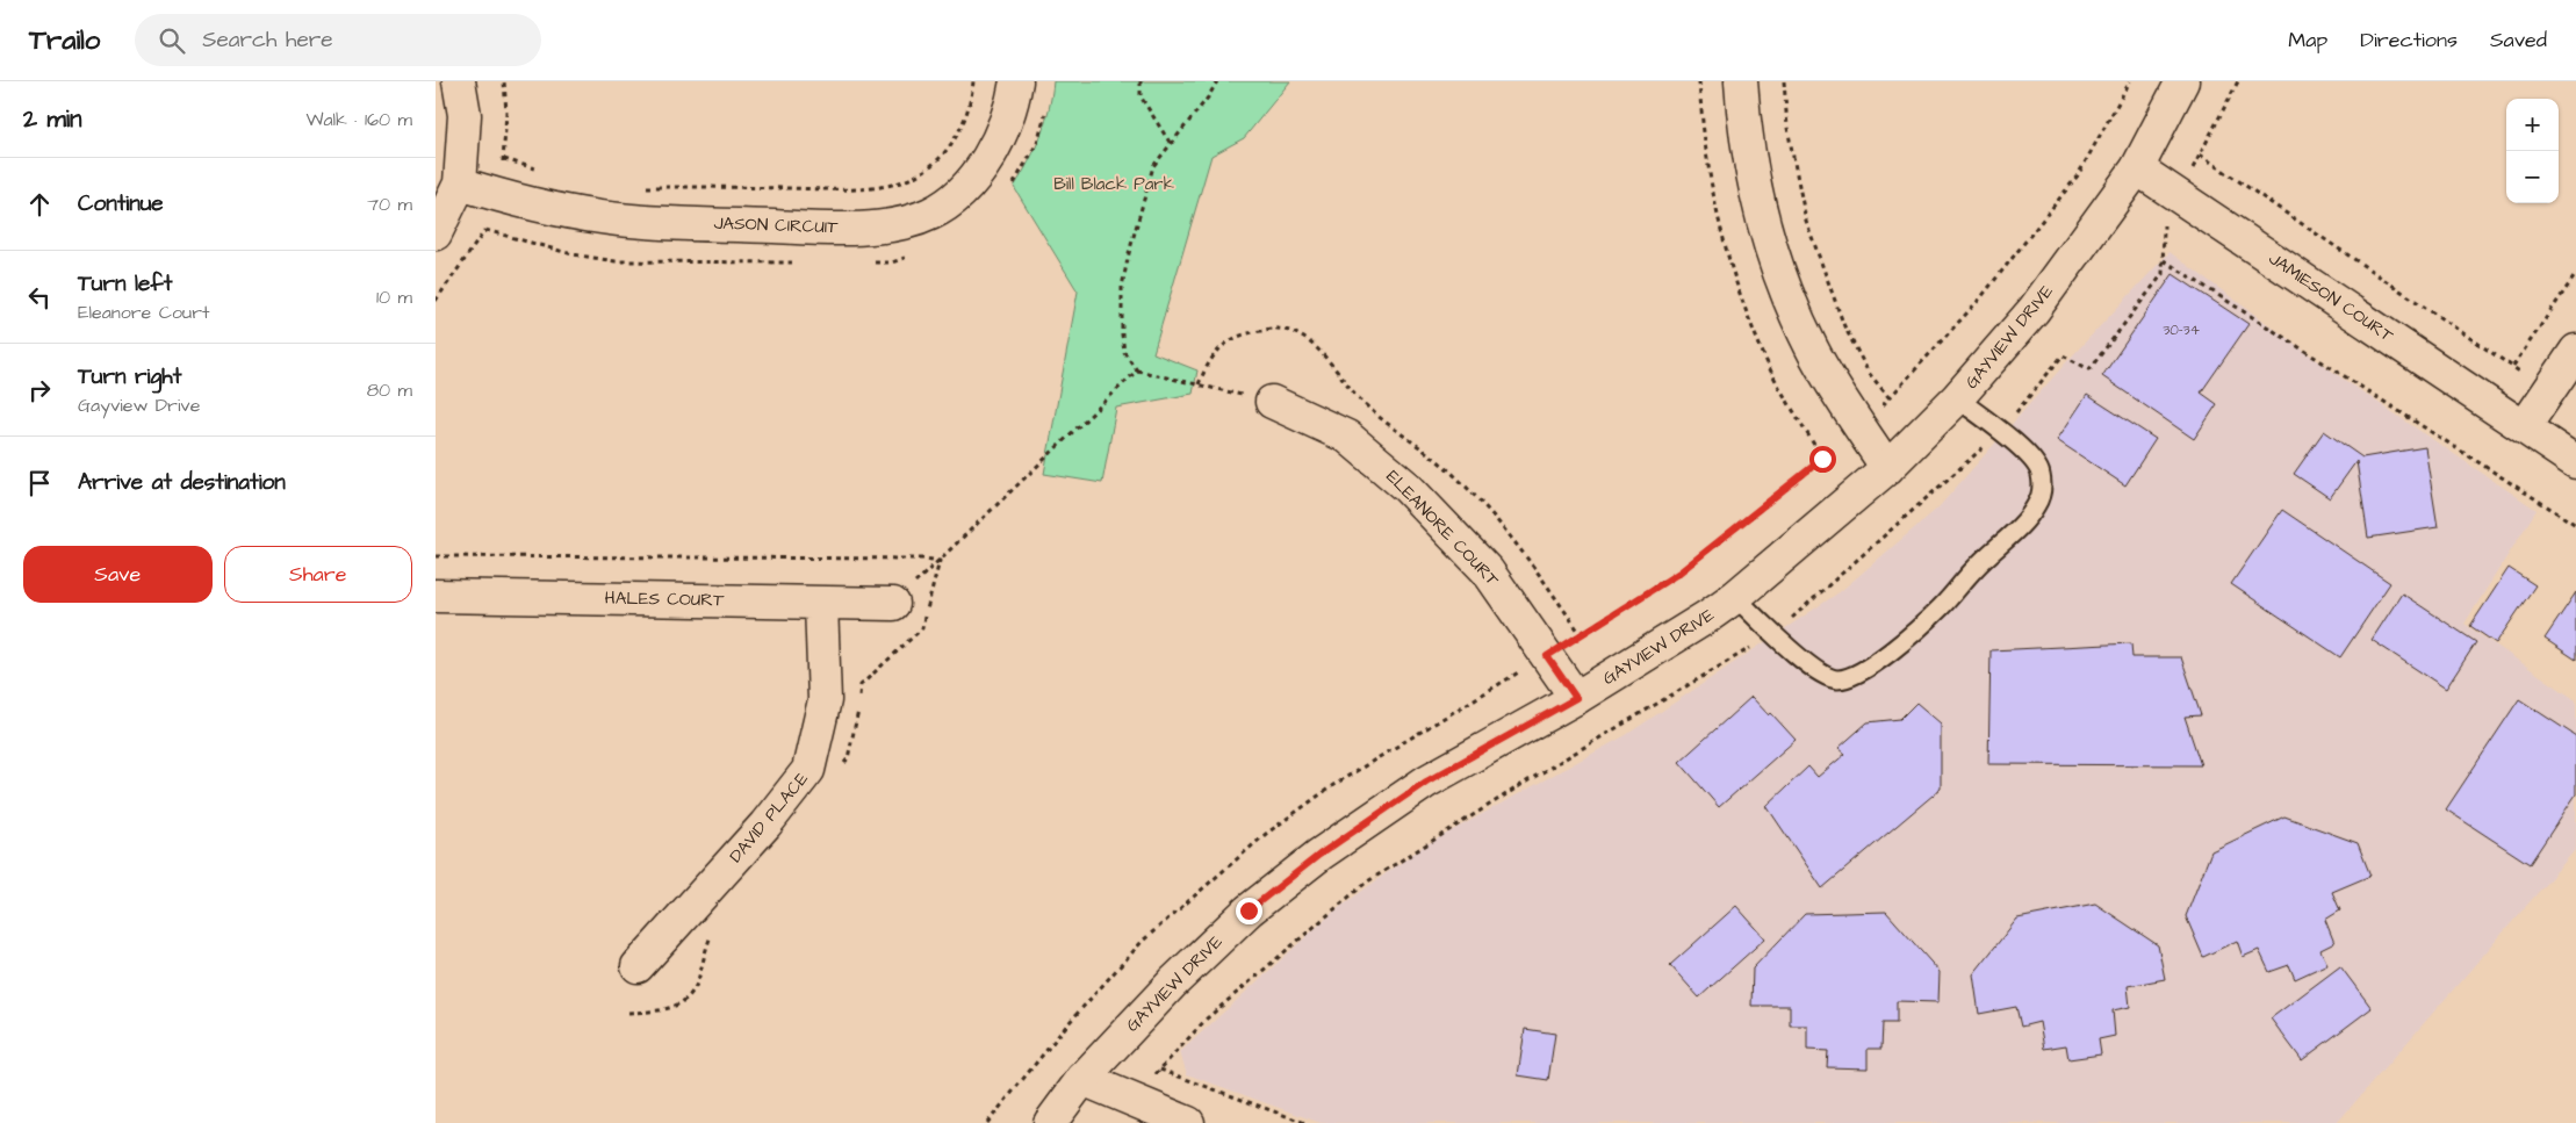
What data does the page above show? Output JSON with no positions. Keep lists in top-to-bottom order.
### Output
{
  "streets": {
    "street": [
      "JASON CIRCUIT",
      "JAMIESON COURT",
      "GAYVIEW DRIVE",
      "ELEANORE COURT",
      "HALES COURT",
      "DAVID PLACE"
    ]
  },
  "crossings": [
    ["JAMIESON COURT", "GAYVIEW DRIVE"],
    ["GAYVIEW DRIVE", "ELEANORE COURT"],
    ["HALES COURT", "DAVID PLACE"]
  ],
  "parks": ["Bill Black Park"],
  "house_numbers": ["30-34"],
  "page": {
    "header": "Trailo",
    "search": "Search here",
    "nav": ["Map", "Directions", "Saved"],
    "heading": ["2 min", "Walk · 160 m"],
    "map_buttons": ["+", "−"],
    "list": [
      ["Continue", "70 m"],
      ["Turn left", "Eleanore Court", "10 m"],
      ["Turn right", "Gayview Drive", "80 m"],
      "Arrive at destination"
    ],
    "buttons": ["Save", "Share"]
  }
}
